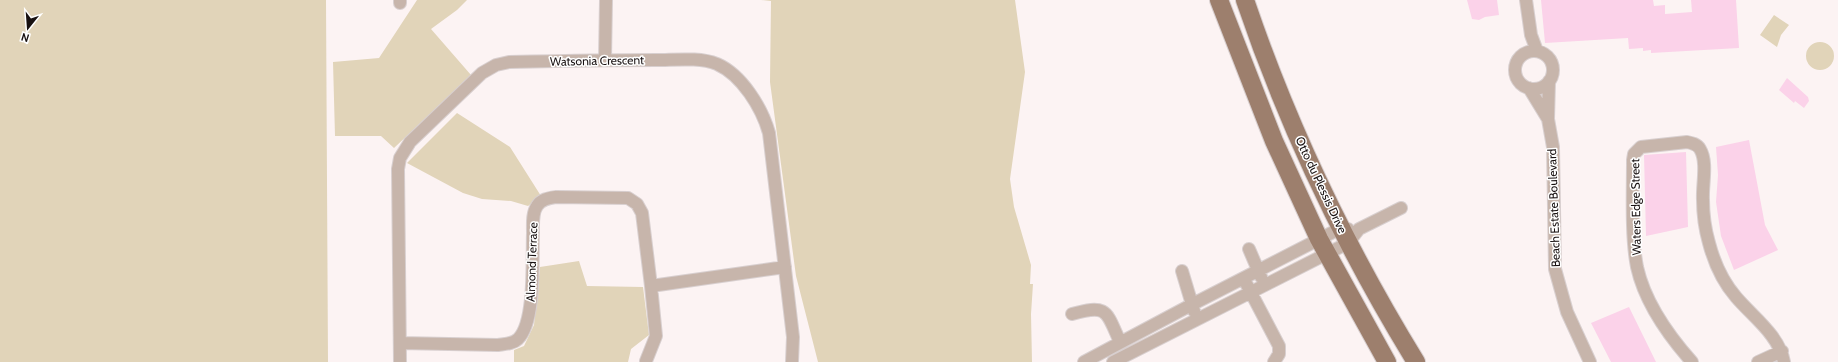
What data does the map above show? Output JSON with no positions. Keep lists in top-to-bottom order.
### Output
{
  "streets": {
    "main road": ["Otto du Plessis Drive"],
    "street": [
      "Watsonia Crescent",
      "Waters Edge Street",
      "Beach Estate Boulevard",
      "Almond Terrace"
    ]
  },
  "crossings": [
    ["Watsonia Crescent", "Almond Terrace"]
  ],
  "north": "bottom"
}
